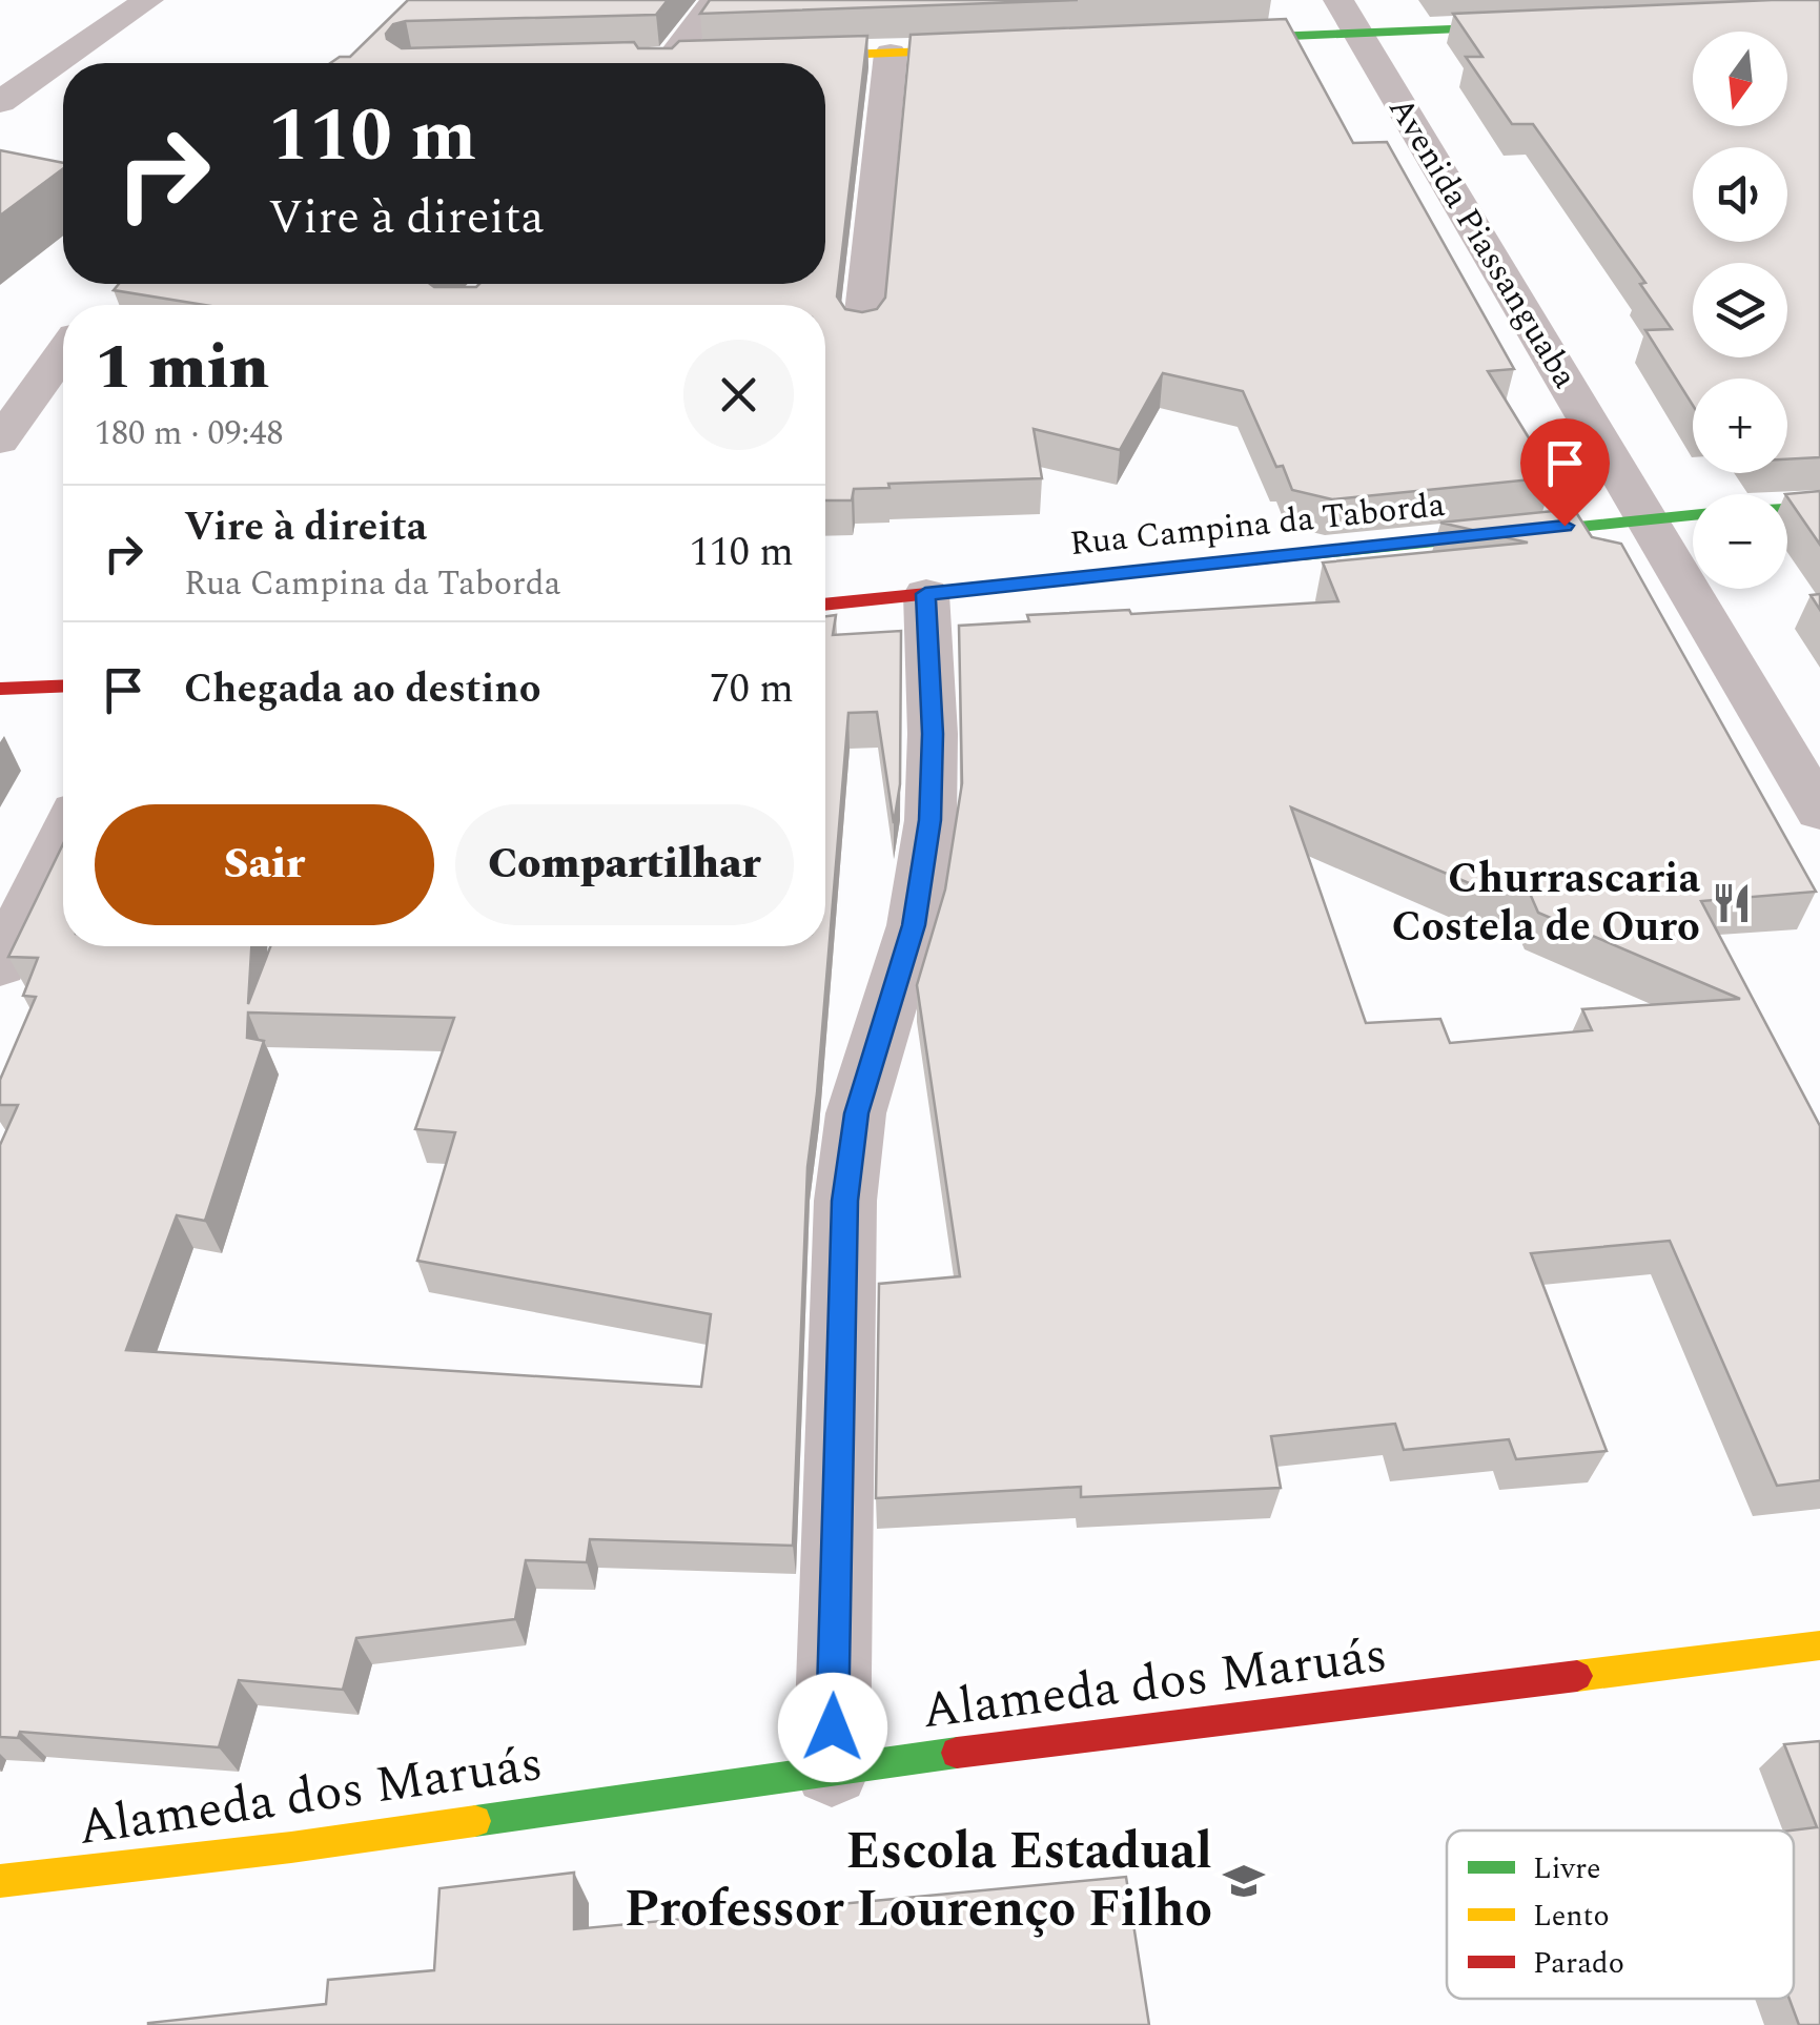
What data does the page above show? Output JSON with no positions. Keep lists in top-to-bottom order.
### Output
{
  "streets": {
    "street": ["Avenida Piassanguaba", "Rua Campina da Taborda", "Alameda dos Maruás"]
  },
  "crossings": [
    ["Avenida Piassanguaba", "Rua Campina da Taborda"]
  ],
  "places": {
    "restaurant": ["Churrascaria Costela de Ouro"],
    "school or university": ["Escola Estadual Professor Lourenço Filho"]
  },
  "legend": ["Livre", "Lento", "Parado"],
  "north": "bottom",
  "page": {
    "map_buttons": ["+", "−"],
    "turn": ["110 m", "Vire à direita"],
    "heading": ["1 min", "180 m · 09:48"],
    "list": [
      {
        "name": "Vire à direita",
        "note": "Rua Campina da Taborda",
        "value": "110 m"
      },
      {
        "name": "Chegada ao destino",
        "value": "70 m"
      }
    ],
    "buttons": ["Sair", "Compartilhar"]
  }
}
